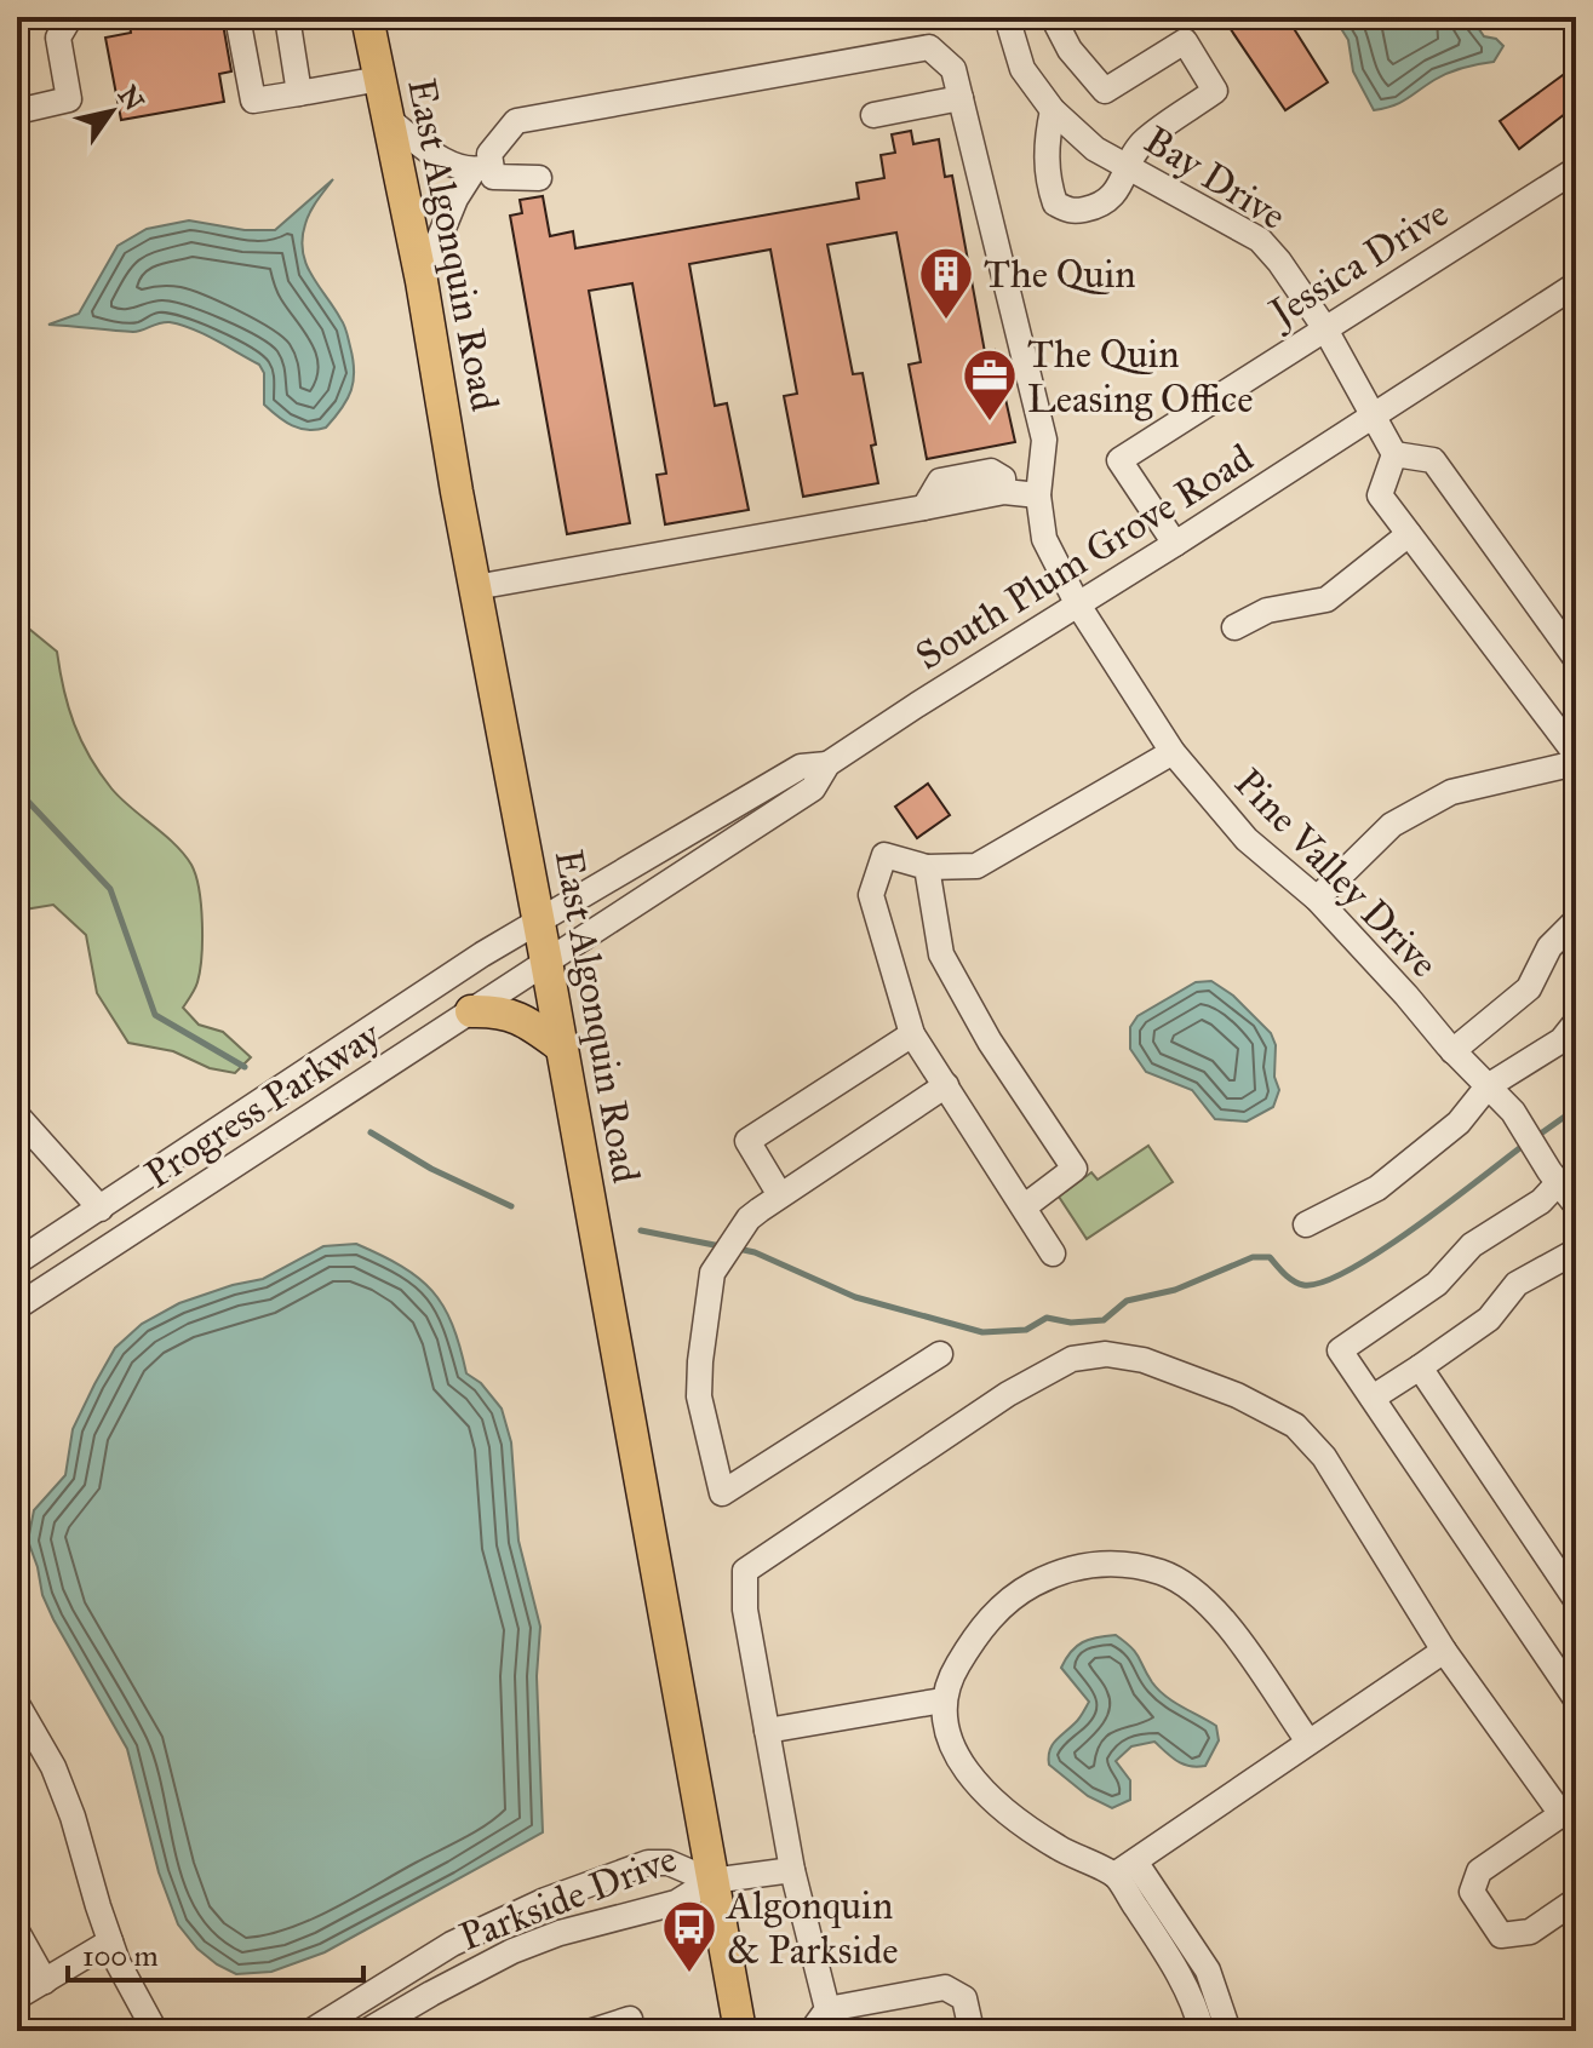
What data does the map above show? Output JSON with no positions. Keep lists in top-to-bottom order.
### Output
{
  "streets": {
    "main road": ["East Algonquin Road"],
    "street": [
      "Bay Drive",
      "Jessica Drive",
      "South Plum Grove Road",
      "Pine Valley Drive",
      "Progress Parkway",
      "Parkside Drive"
    ]
  },
  "crossings": [
    ["Bay Drive", "Jessica Drive"],
    ["Bay Drive", "South Plum Grove Road"],
    ["East Algonquin Road", "South Plum Grove Road"],
    ["East Algonquin Road", "Progress Parkway"],
    ["East Algonquin Road", "Parkside Drive"],
    ["Jessica Drive", "South Plum Grove Road"],
    ["South Plum Grove Road", "Pine Valley Drive"],
    ["South Plum Grove Road", "Progress Parkway"]
  ],
  "places": {
    "building": ["The Quin"],
    "office": ["The Quin Leasing Office"],
    "bus stop": ["Algonquin & Parkside"]
  },
  "scale_bar": "100 m",
  "north": "top right"
}
